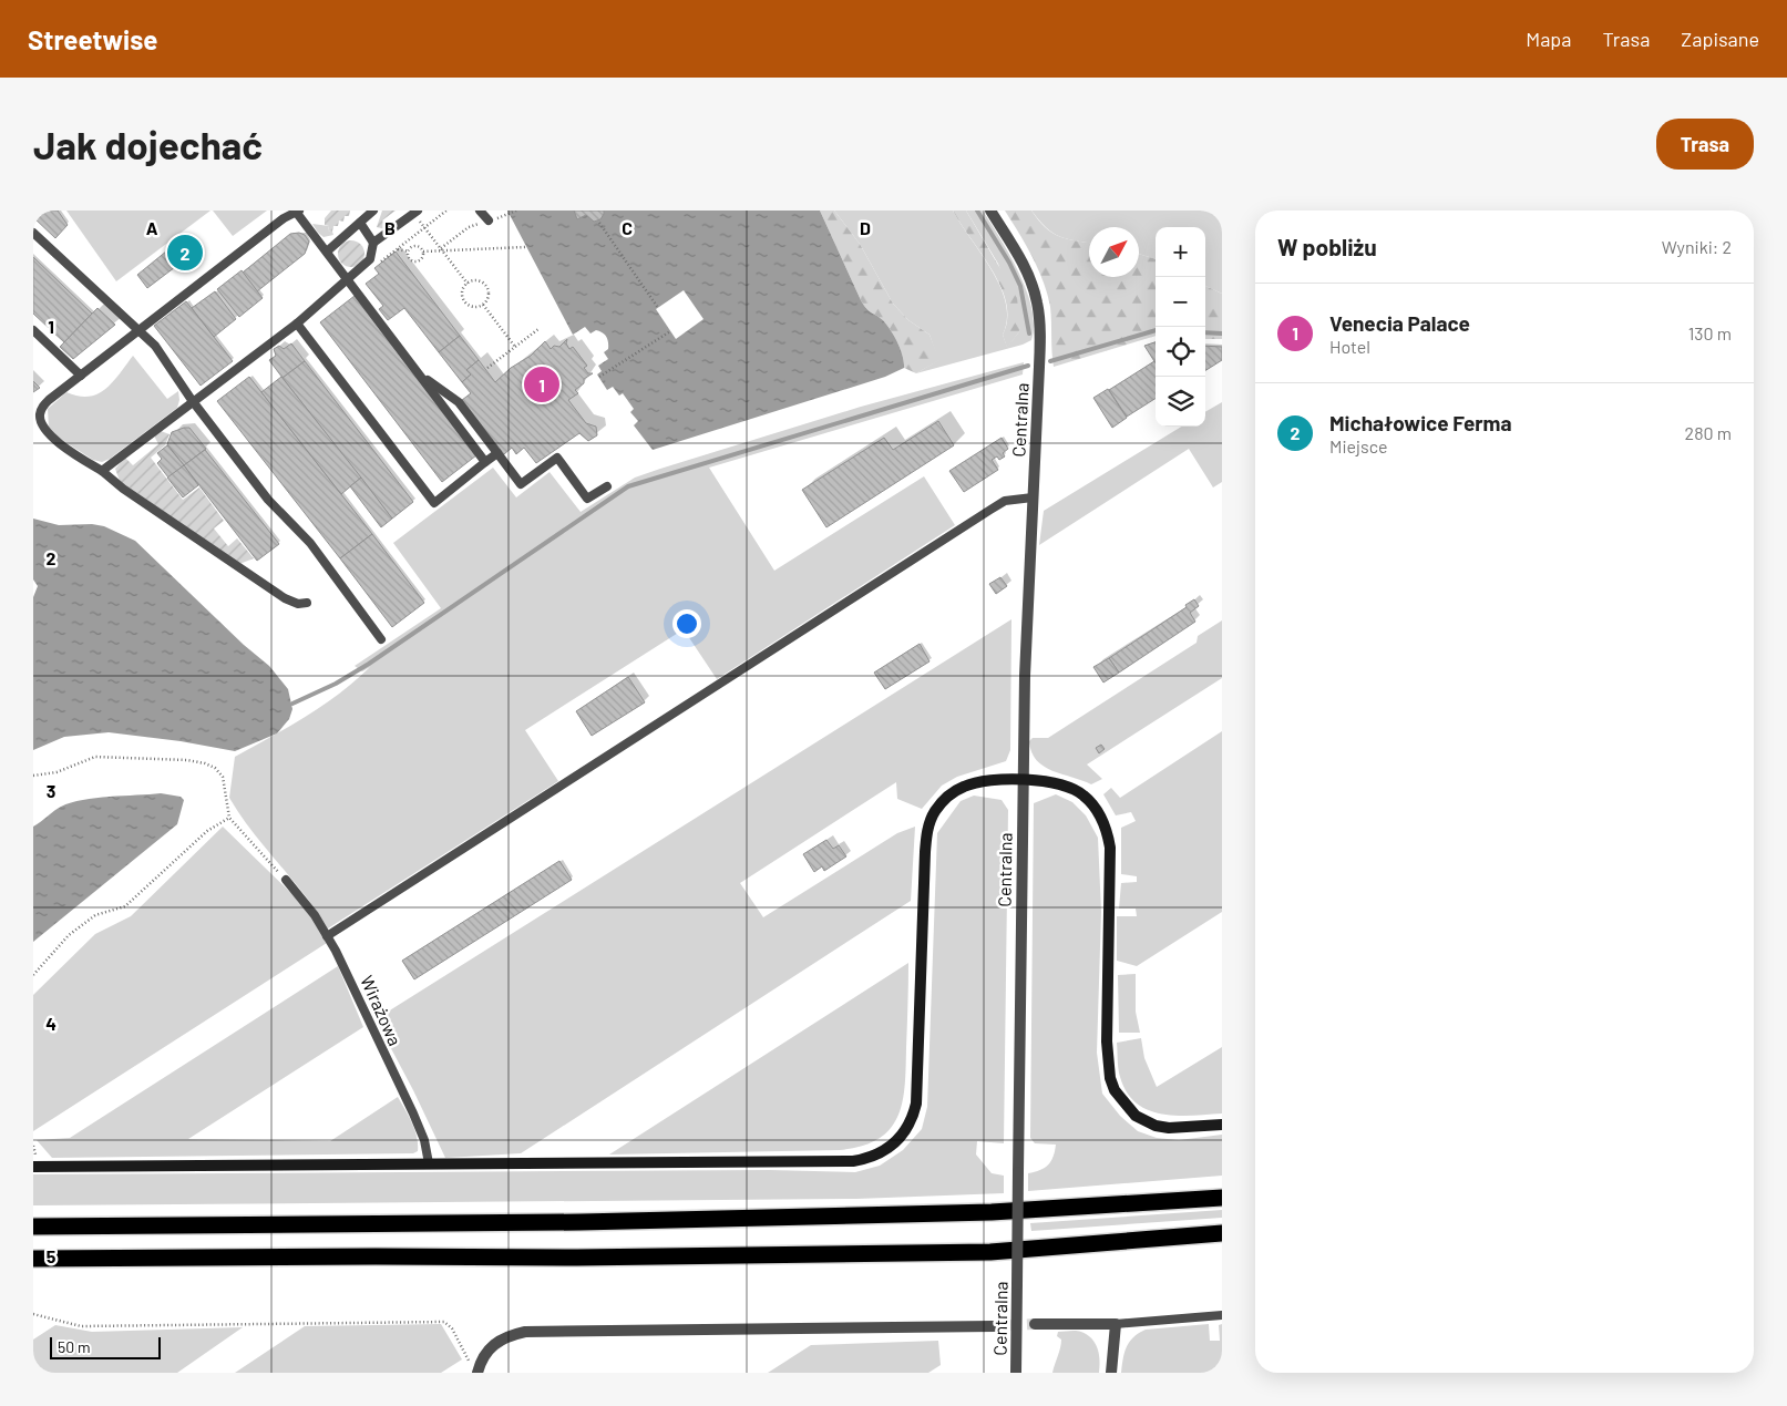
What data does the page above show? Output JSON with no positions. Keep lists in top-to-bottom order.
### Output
{
  "streets": {
    "street": ["Centralna"],
    "lane": ["Wirażowa"]
  },
  "scale_bar": "50 m",
  "north": "top right",
  "page": {
    "header": "Streetwise",
    "nav": ["Mapa", "Trasa", "Zapisane"],
    "buttons": "Trasa",
    "title": "Jak dojechać",
    "heading": ["W pobliżu", "Wyniki: 2"],
    "map_buttons": ["+", "−"],
    "pins": ["2", "1"],
    "list": [
      {
        "mark": "1",
        "name": "Venecia Palace",
        "note": "Hotel",
        "value": "130 m"
      },
      {
        "mark": "2",
        "name": "Michałowice Ferma",
        "note": "Miejsce",
        "value": "280 m"
      }
    ],
    "scale": "50 m"
  },
  "grid": {
    "columns": [
      "A",
      "B",
      "C",
      "D"
    ],
    "rows": [
      "1",
      "2",
      "3",
      "4",
      "5"
    ]
  }
}
